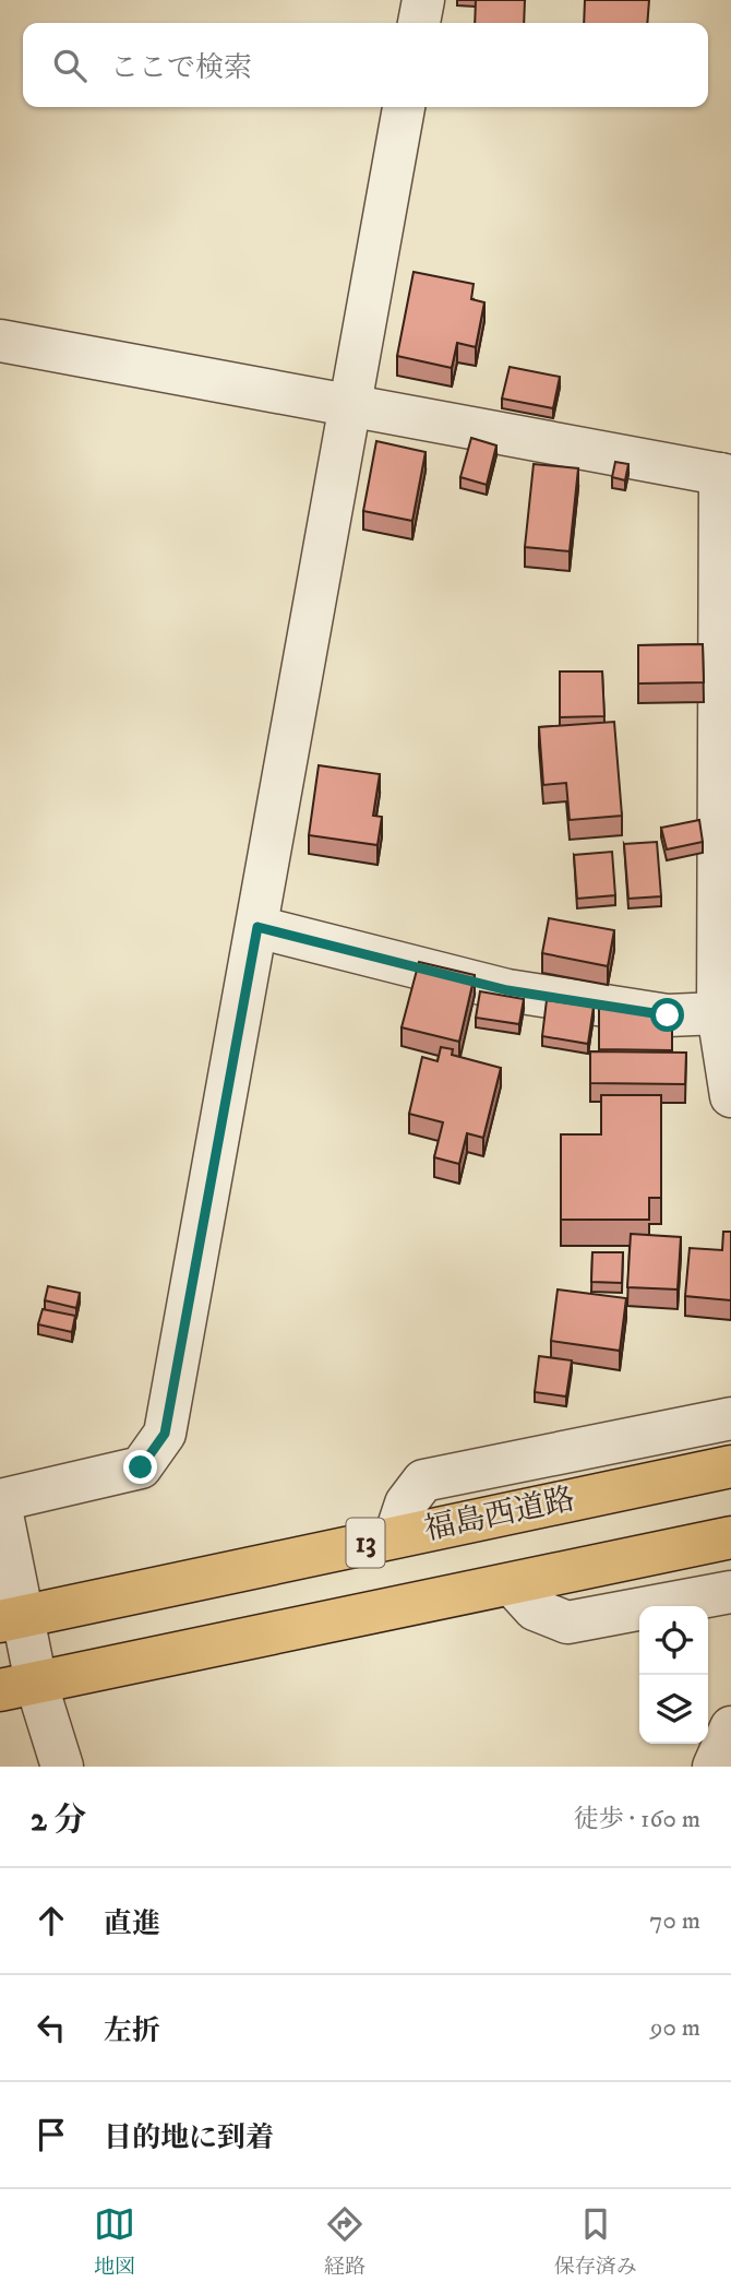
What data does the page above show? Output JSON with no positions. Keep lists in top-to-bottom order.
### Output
{
  "streets": {
    "highway": ["福島西道路", "13"]
  },
  "page": {
    "search": "ここで検索",
    "heading": ["2 分", "徒歩 · 160 m"],
    "list": [
      ["直進", "70 m"],
      ["左折", "90 m"],
      "目的地に到着"
    ],
    "nav": ["地図", "経路", "保存済み"]
  }
}
